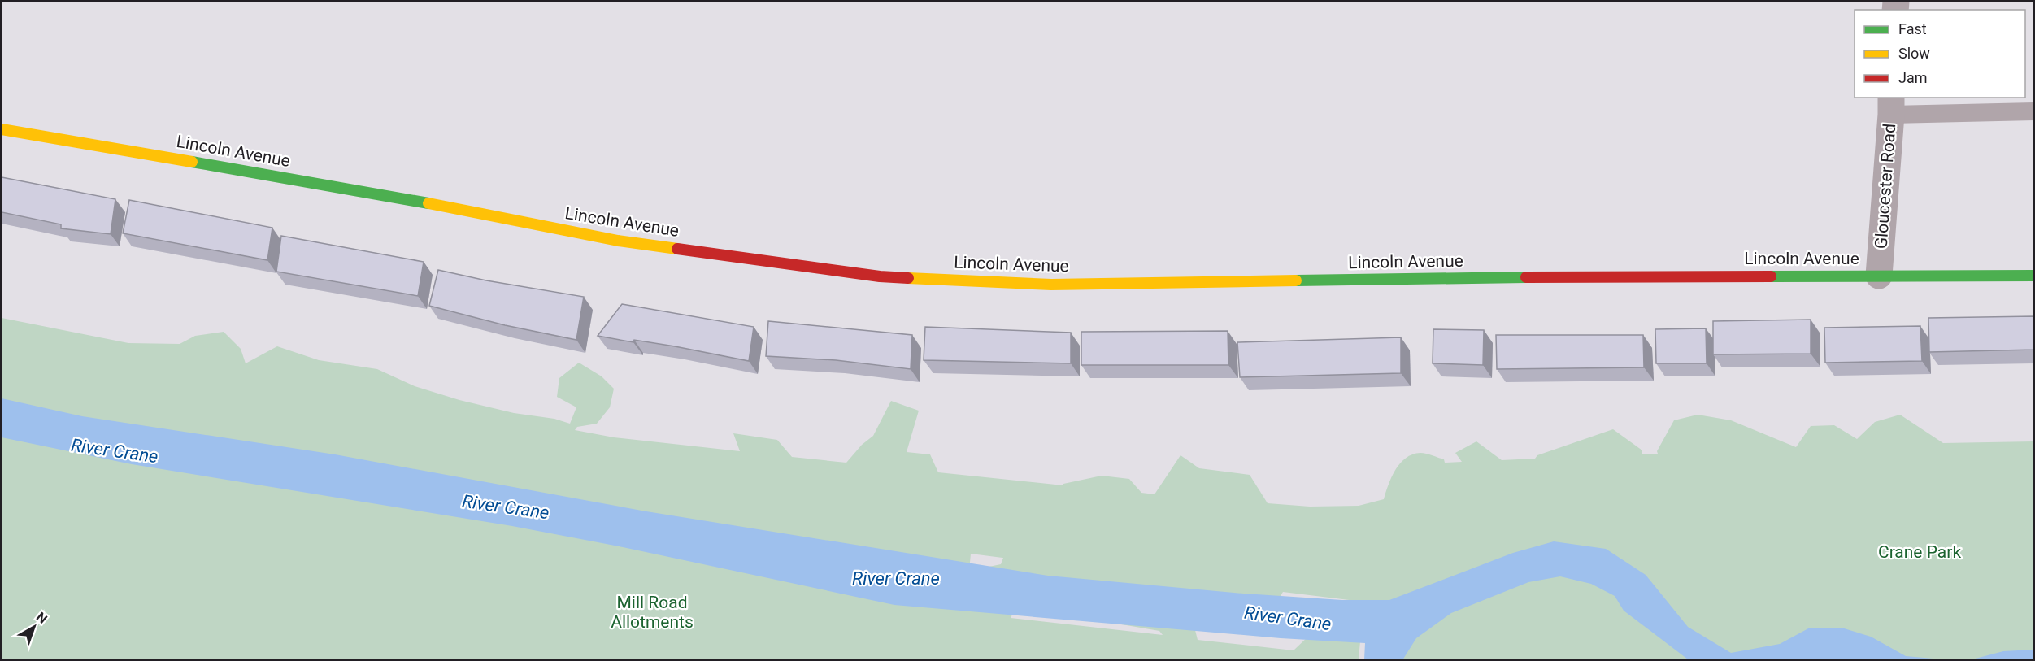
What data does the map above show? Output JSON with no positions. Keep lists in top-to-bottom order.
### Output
{
  "streets": {
    "street": ["Lincoln Avenue", "Gloucester Road"]
  },
  "crossings": [
    ["Lincoln Avenue", "Gloucester Road"]
  ],
  "water": ["River Crane"],
  "parks": ["Crane Park", "Mill Road Allotments"],
  "legend": ["Fast", "Slow", "Jam"],
  "north": "top right"
}
